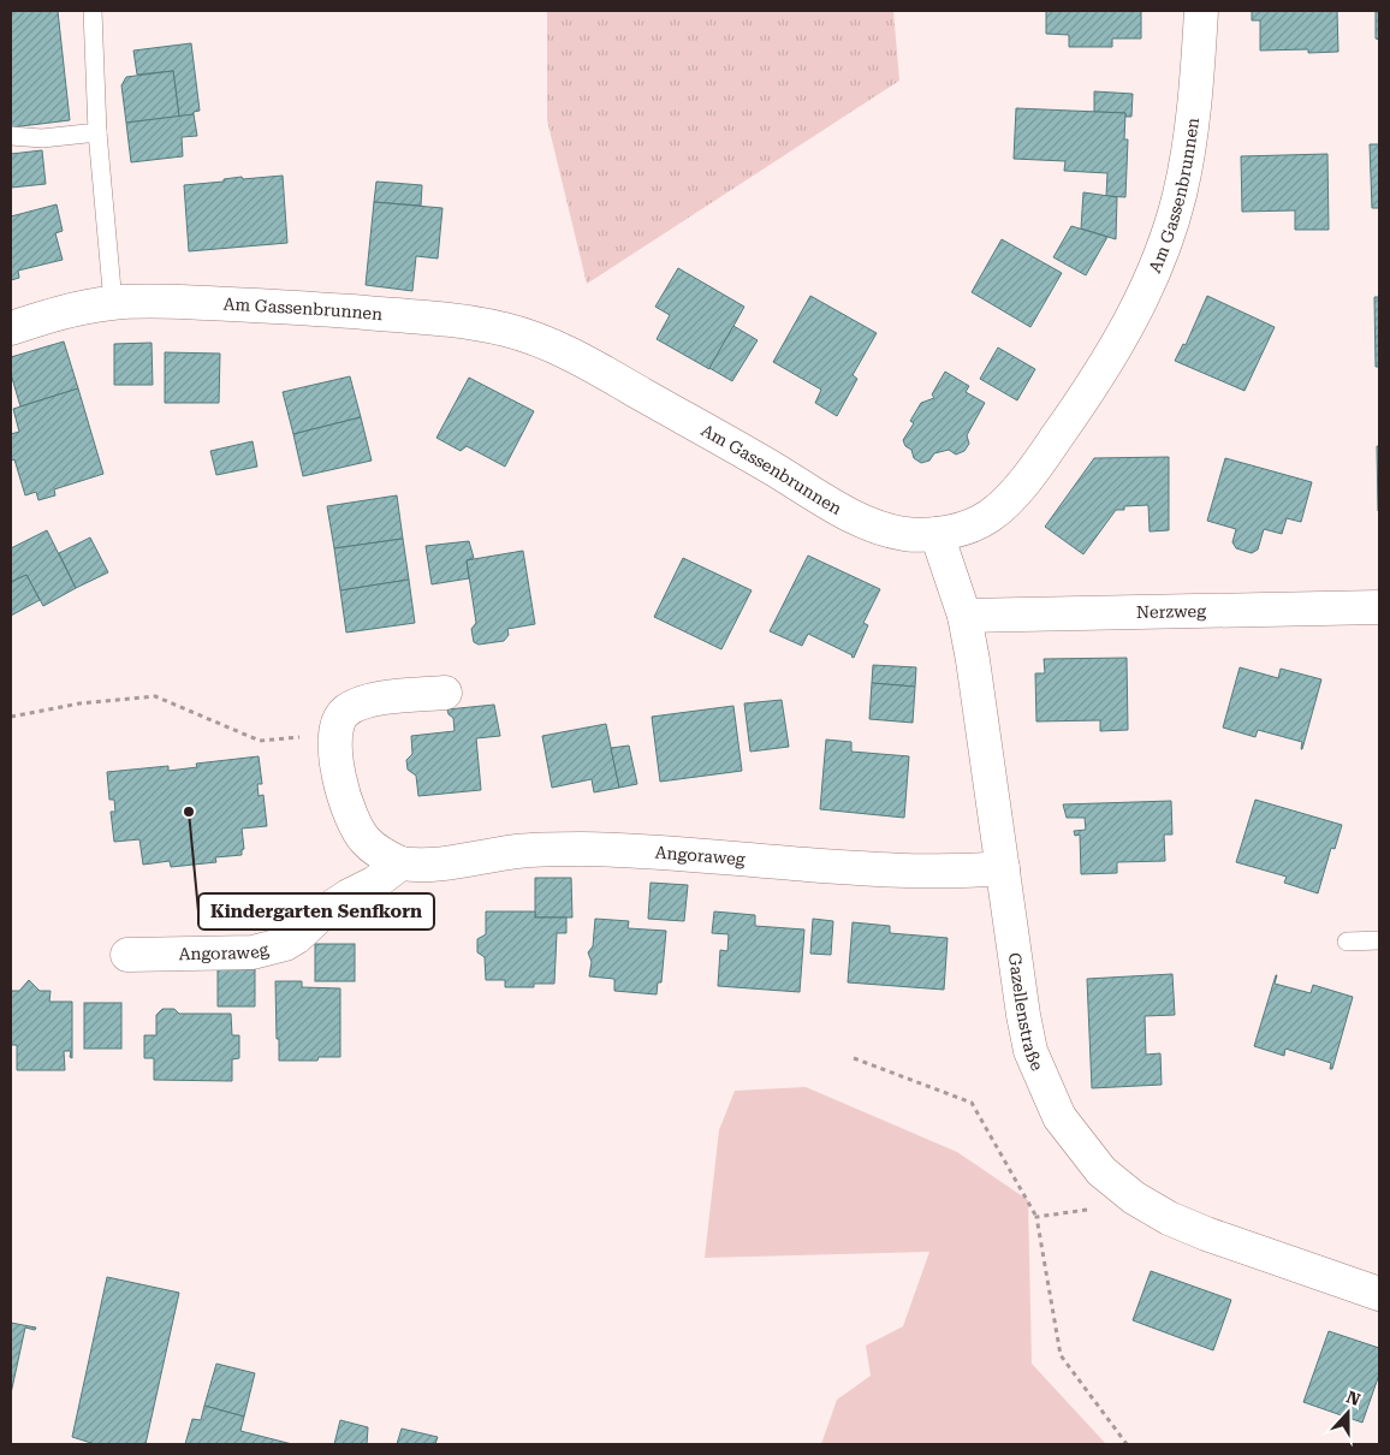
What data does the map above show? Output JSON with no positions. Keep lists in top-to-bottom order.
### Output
{
  "streets": {
    "street": [
      "Am Gassenbrunnen",
      "Nerzweg",
      "Angoraweg",
      "Gazellenstraße"
    ]
  },
  "crossings": [
    ["Am Gassenbrunnen", "Gazellenstraße"],
    ["Nerzweg", "Gazellenstraße"],
    ["Angoraweg", "Gazellenstraße"]
  ],
  "places": ["Kindergarten Senfkorn"],
  "north": "top"
}
